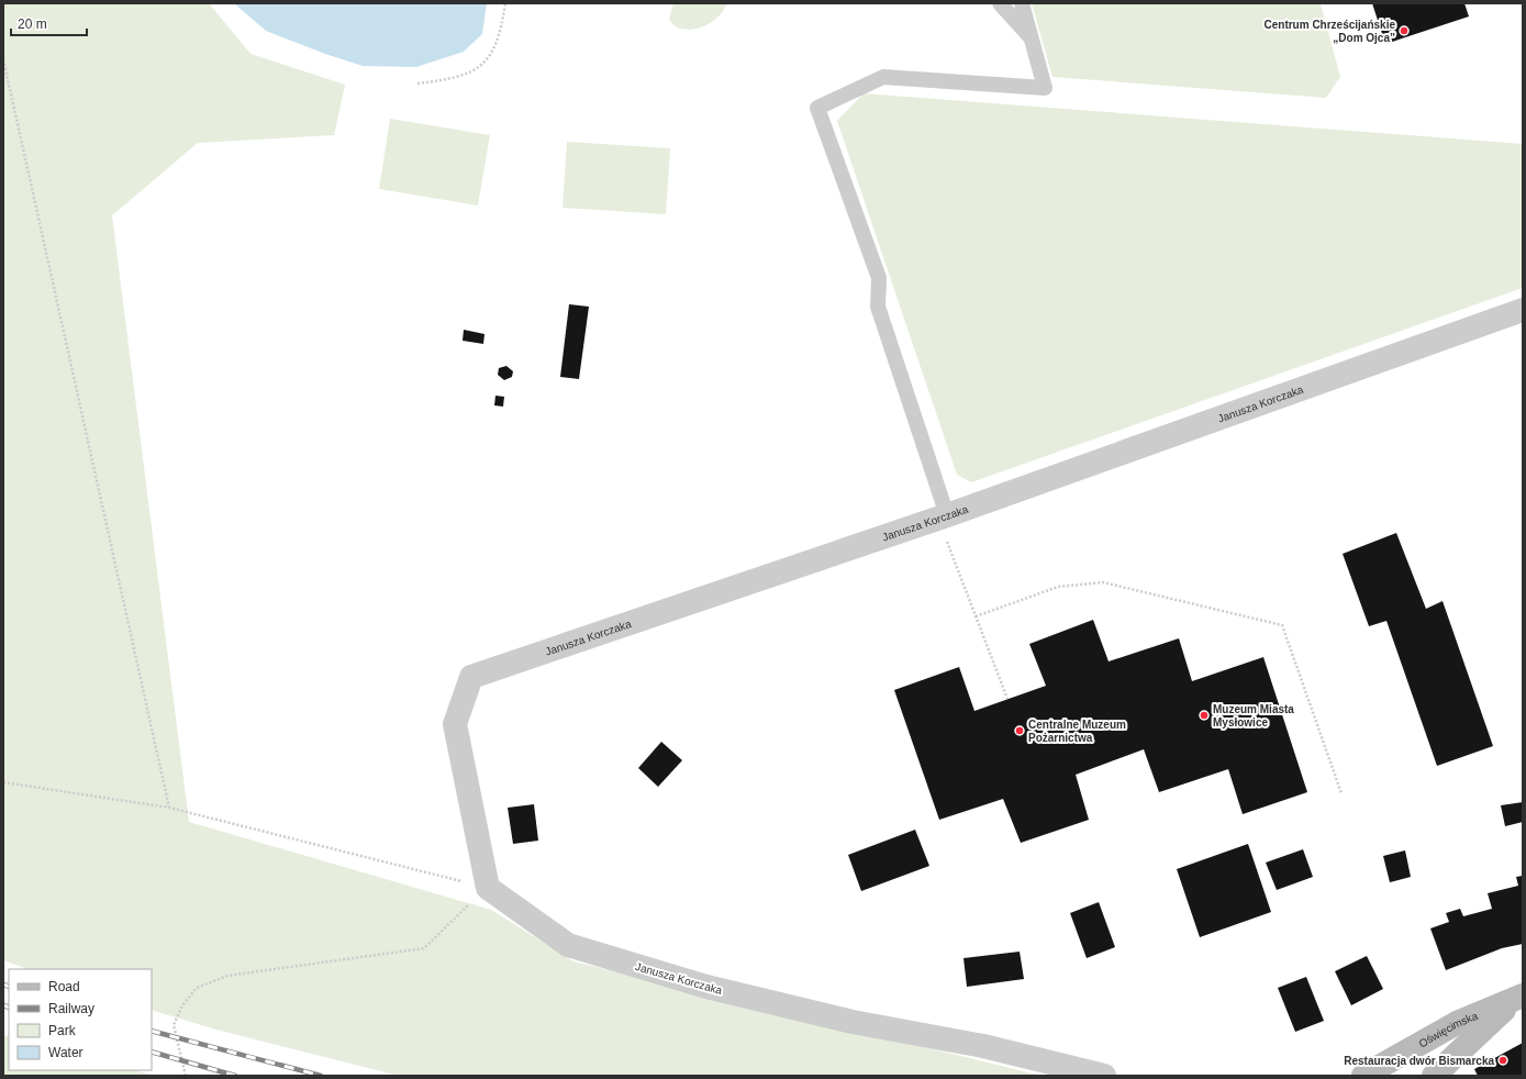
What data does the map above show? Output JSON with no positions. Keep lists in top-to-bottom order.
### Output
{
  "streets": {
    "main road": ["Oświęcimska"],
    "street": ["Janusza Korczaka"]
  },
  "places": [
    "Centrum Chrześcijańskie „Dom Ojca”",
    "Muzeum Miasta Mysłowice",
    "Centralne Muzeum Pożarnictwa",
    "Restauracja dwór Bismarcka"
  ],
  "legend": [
    "Road",
    "Railway",
    "Park",
    "Water"
  ],
  "scale_bar": "20 m"
}
